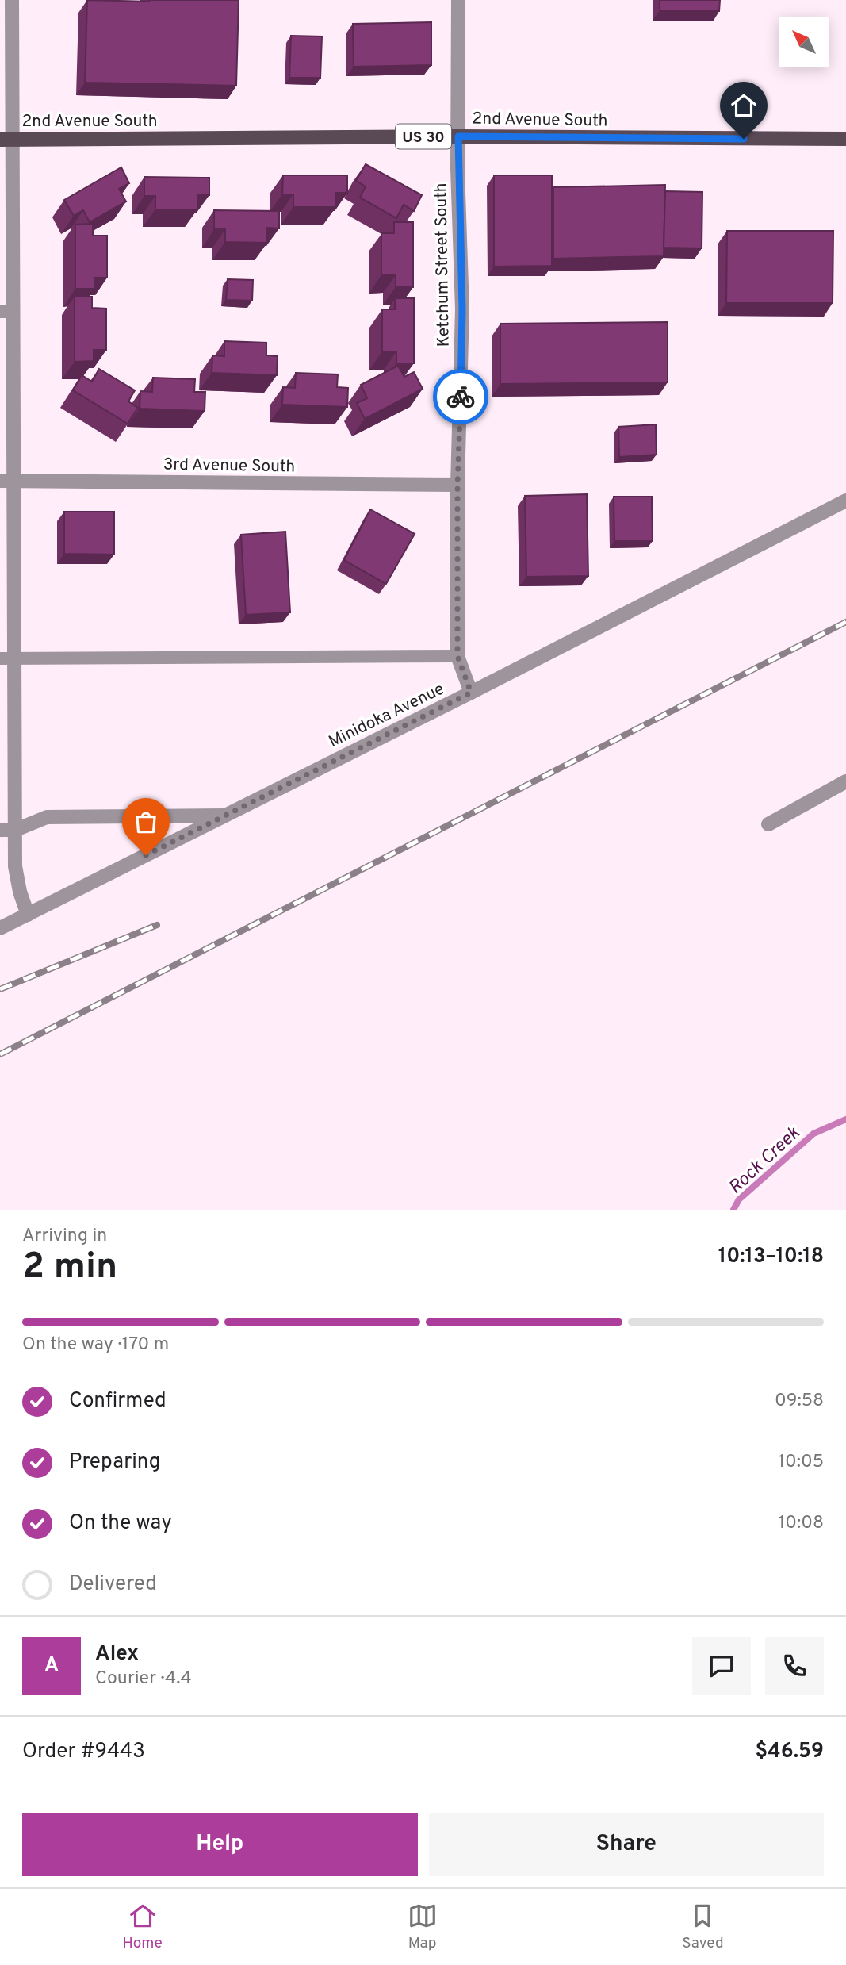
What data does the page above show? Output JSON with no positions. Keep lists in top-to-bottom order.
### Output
{
  "streets": {
    "main road": ["2nd Avenue South", "US 30"],
    "street": ["Ketchum Street South", "3rd Avenue South", "Minidoka Avenue"]
  },
  "crossings": [
    ["2nd Avenue South", "Ketchum Street South"],
    ["Ketchum Street South", "3rd Avenue South"],
    ["Ketchum Street South", "Minidoka Avenue"]
  ],
  "water": ["Rock Creek"],
  "north": "top left",
  "page": {
    "heading": ["2 min", "Arriving in", "10:13–10:18"],
    "panel": [
      "Alex",
      "Courier · 4.4",
      "Order #9443",
      "$46.59"
    ],
    "bar": "On the way · 170 m",
    "list": [
      ["Confirmed", "09:58"],
      ["Preparing", "10:05"],
      ["On the way", "10:08"],
      "Delivered"
    ],
    "round": "A",
    "buttons": ["Help", "Share"],
    "tabs": ["Home", "Map", "Saved"]
  }
}
